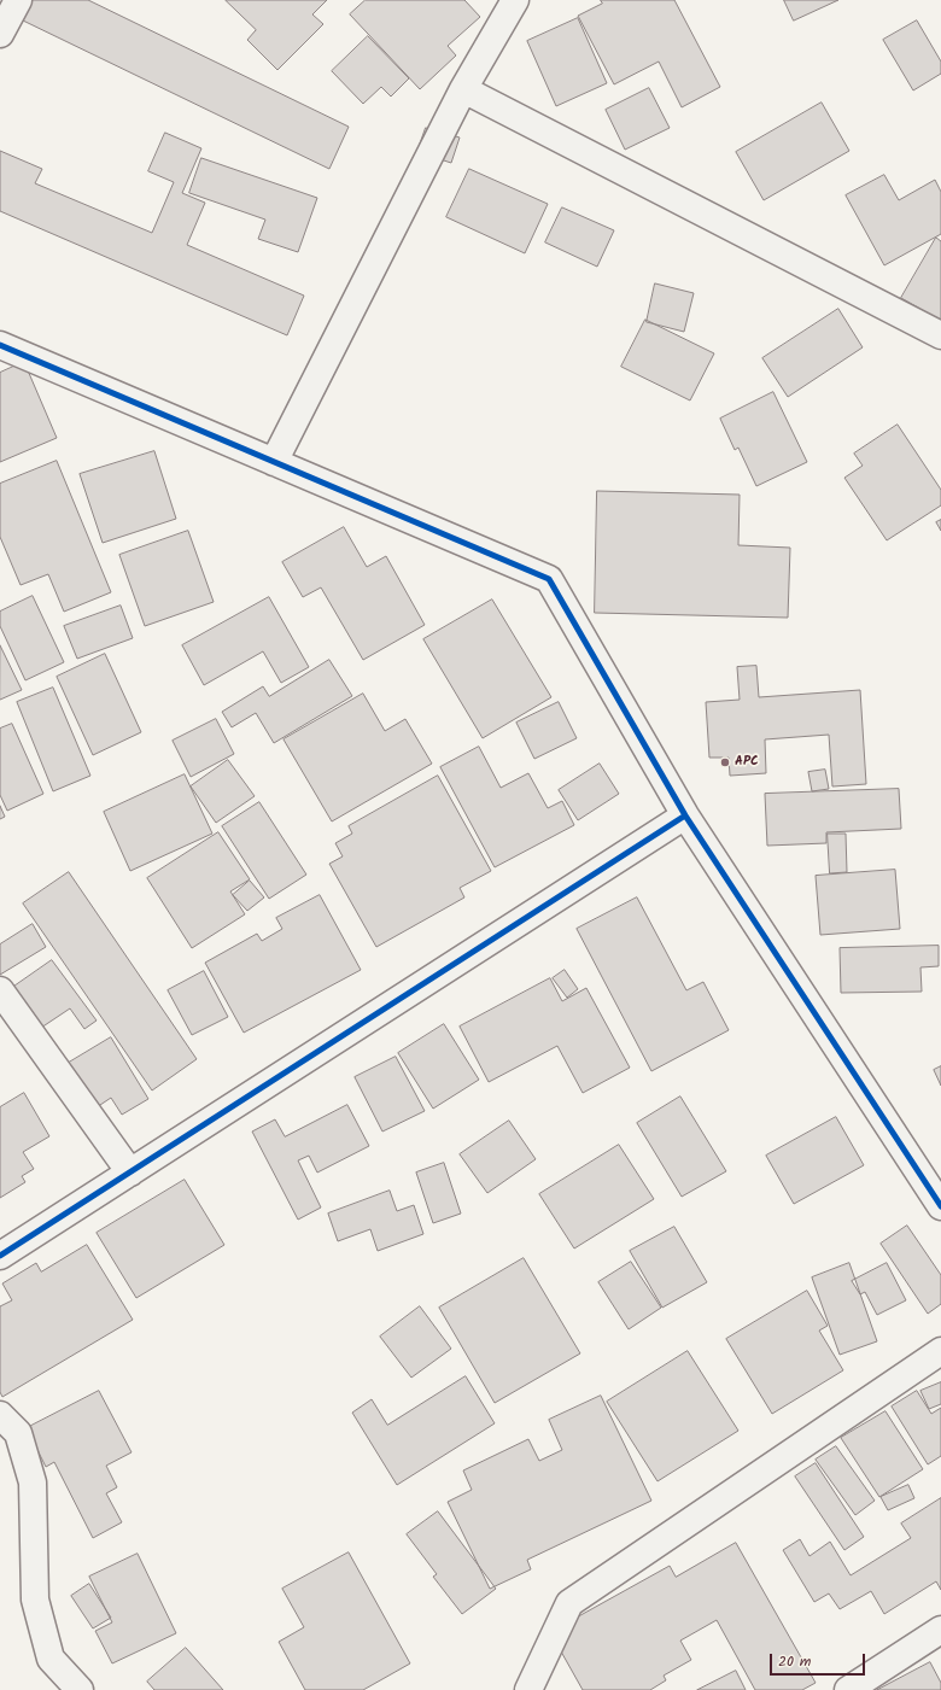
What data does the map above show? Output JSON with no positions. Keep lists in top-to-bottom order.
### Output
{
  "places": ["APC"],
  "scale_bar": "20 m"
}
